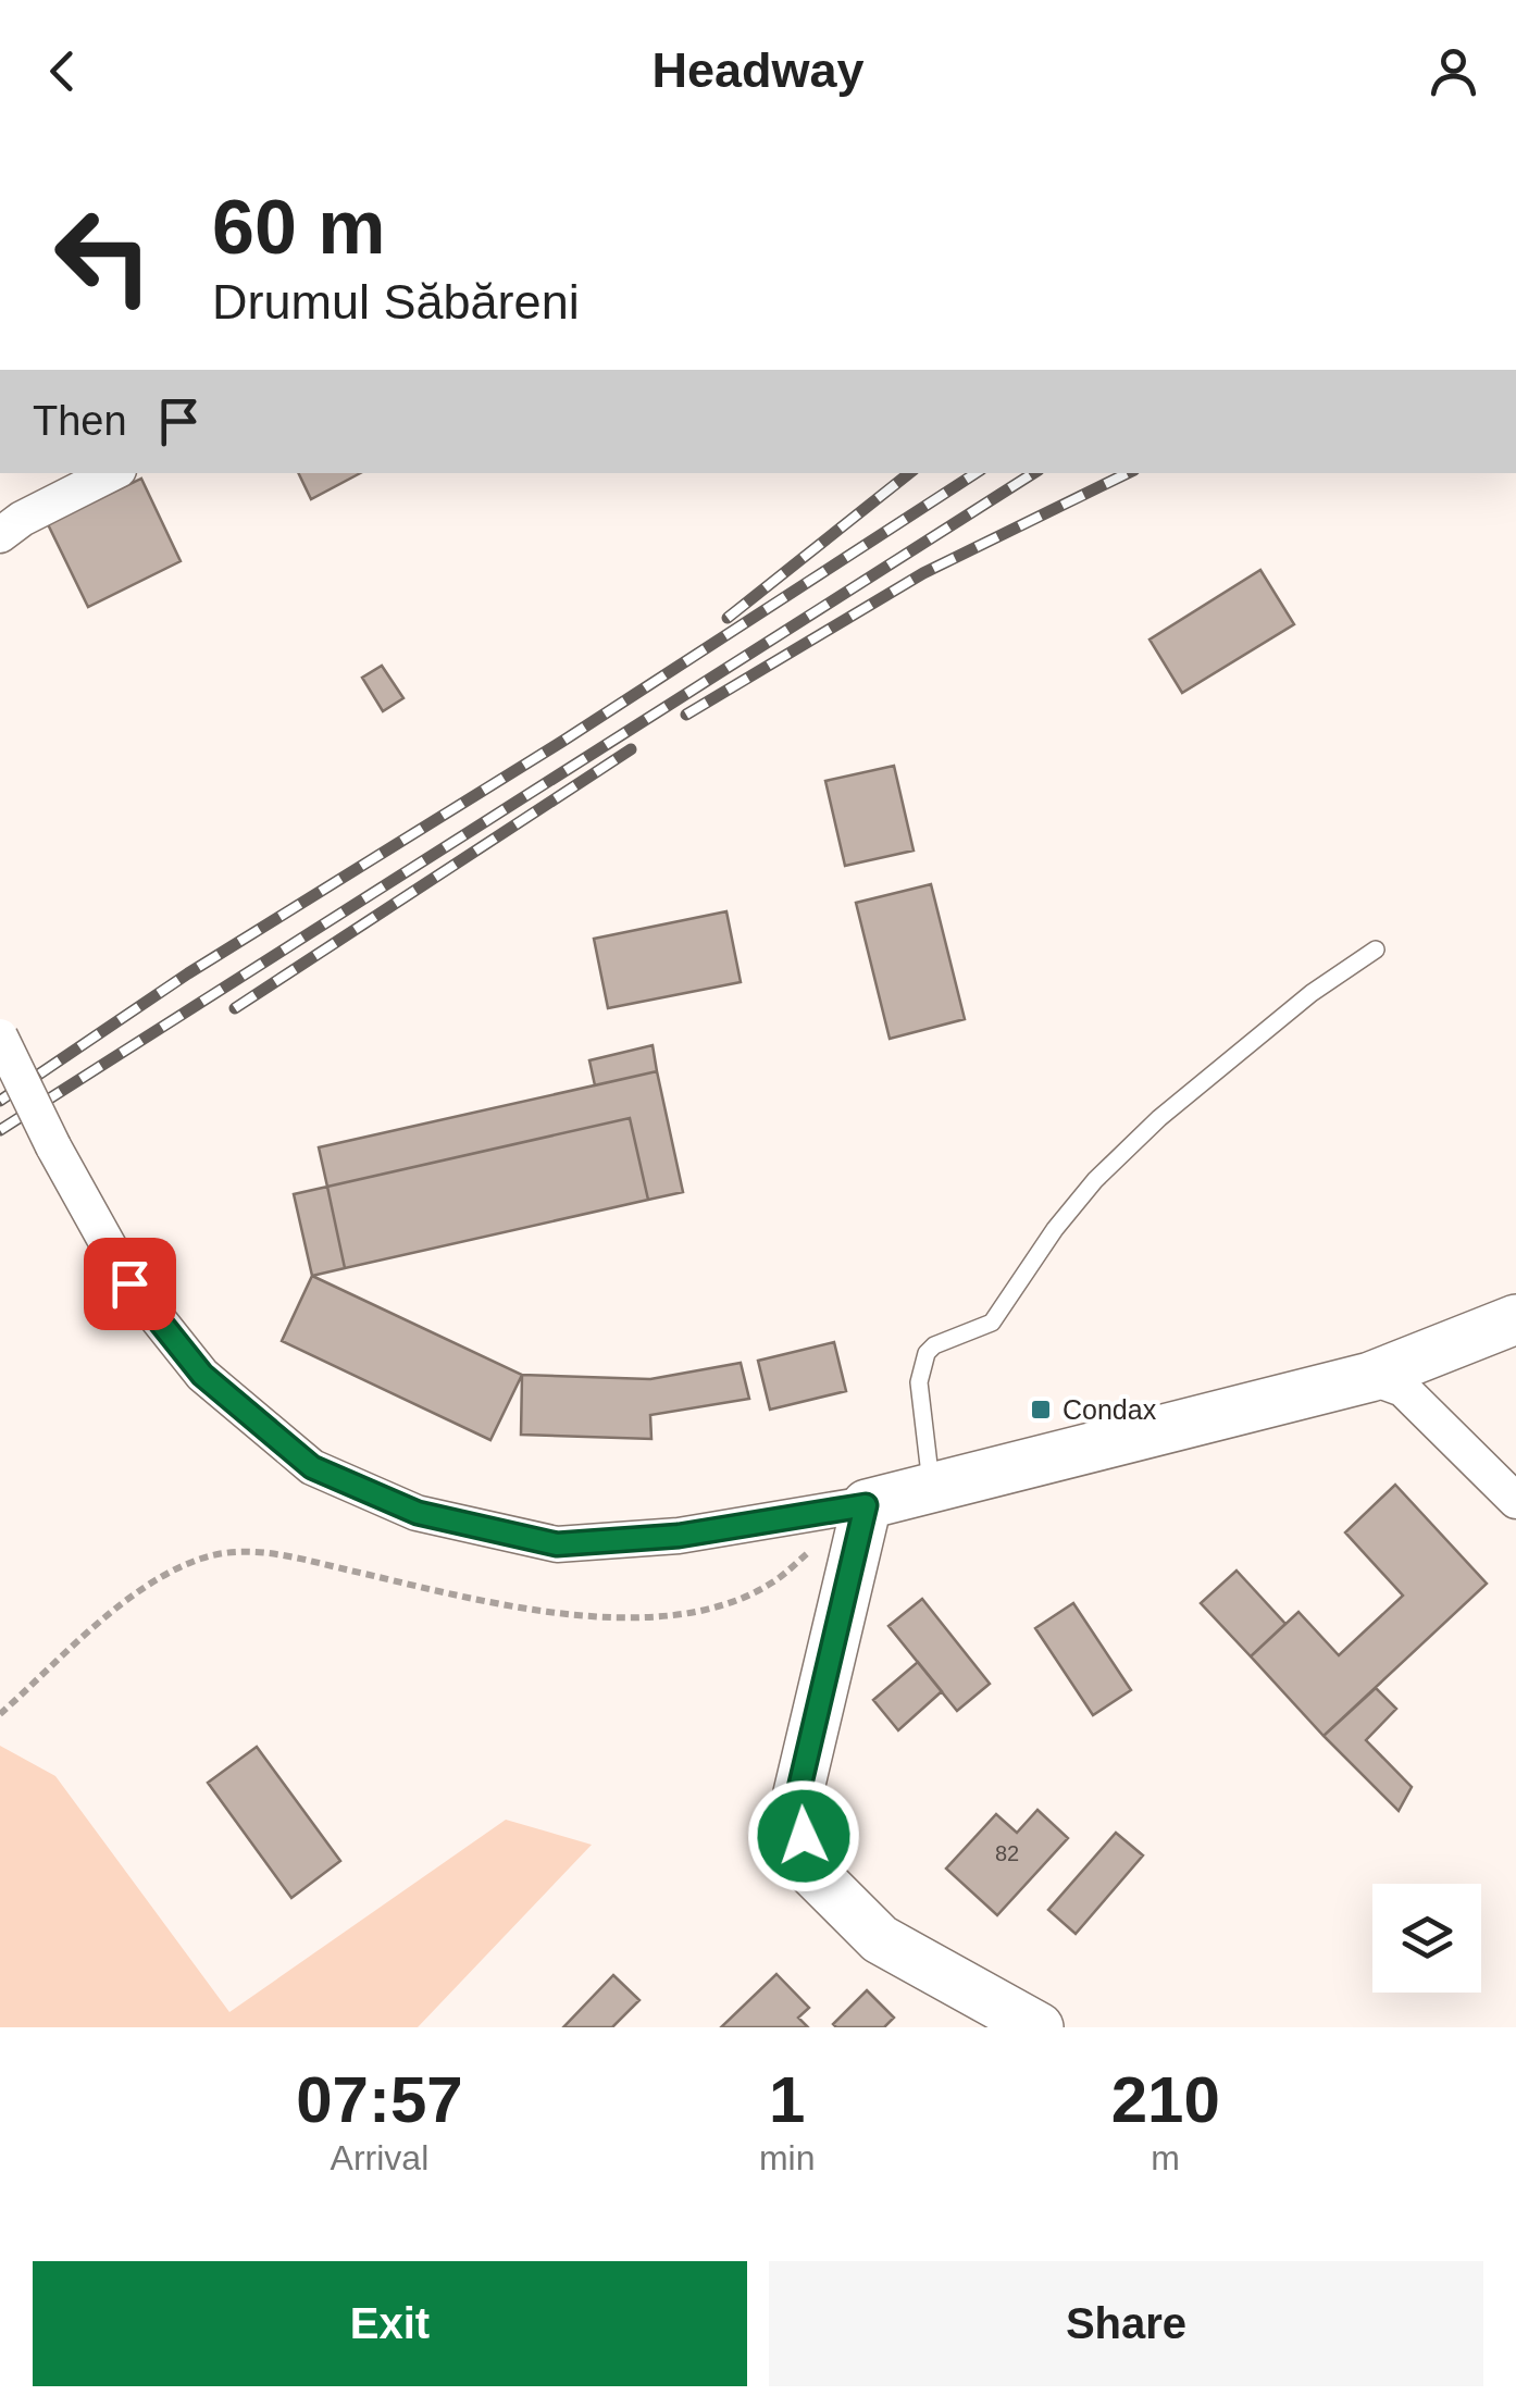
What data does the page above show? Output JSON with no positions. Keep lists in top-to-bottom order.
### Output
{
  "places": {
    "transit": ["Condax"]
  },
  "house_numbers": ["82"],
  "page": {
    "header": "Headway",
    "turn": ["60 m", "Drumul Săbăreni"],
    "then": "Then",
    "eta": [
      "07:57",
      "Arrival",
      "1",
      "min",
      "210",
      "m"
    ],
    "buttons": ["Exit", "Share"]
  }
}
